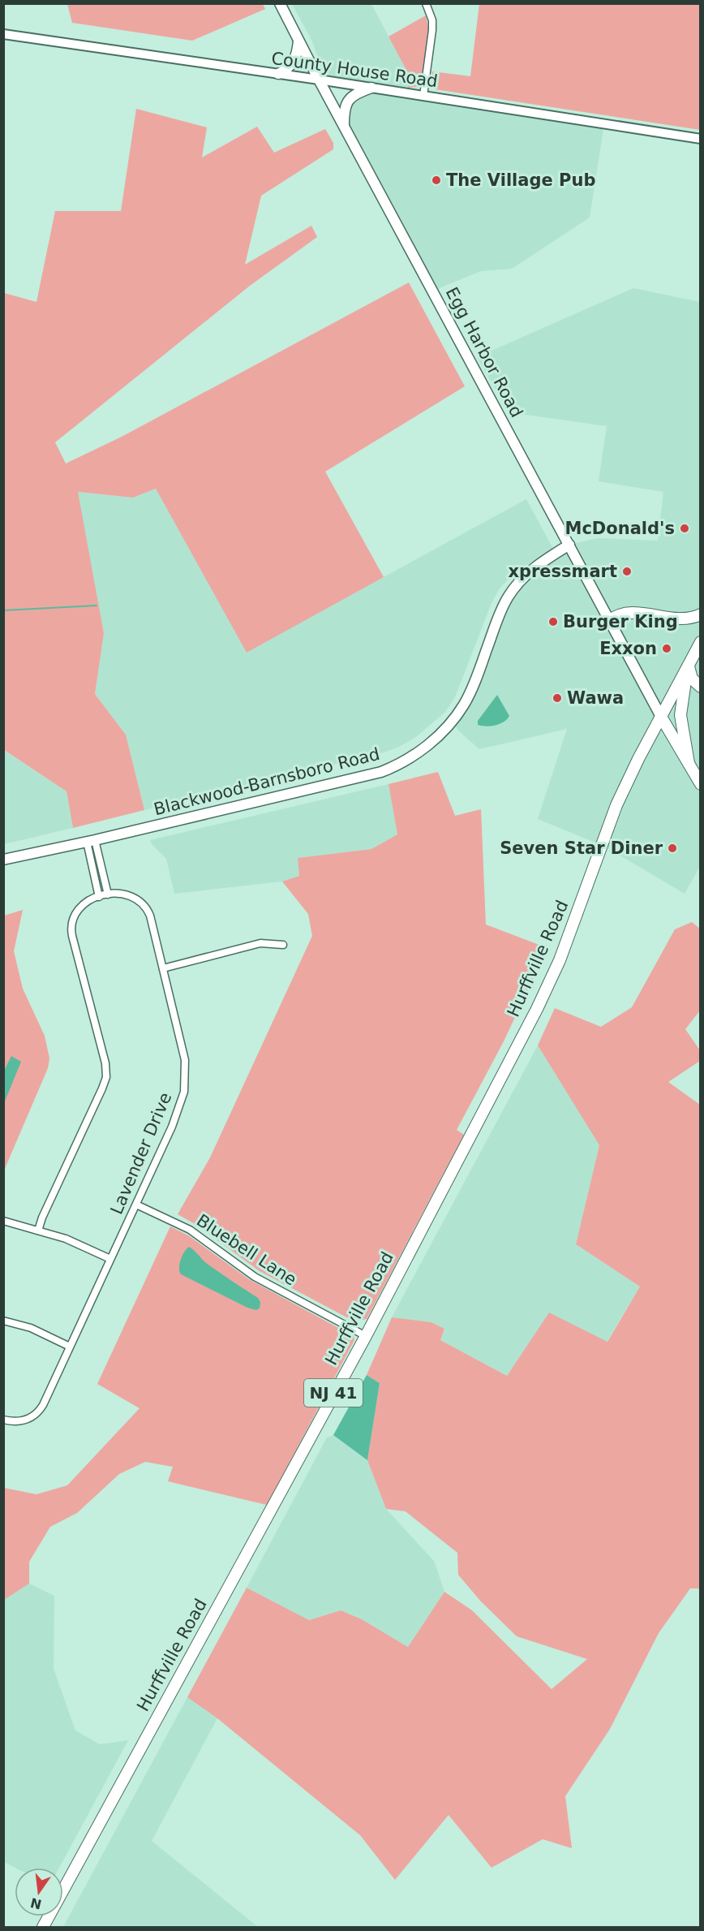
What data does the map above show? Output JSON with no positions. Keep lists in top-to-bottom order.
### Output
{
  "streets": {
    "main road": [
      "Egg Harbor Road",
      "Blackwood-Barnsboro Road",
      "Hurffville Road",
      "NJ 41"
    ],
    "street": ["County House Road", "Lavender Drive", "Bluebell Lane"]
  },
  "crossings": [
    ["County House Road", "Egg Harbor Road"],
    ["Egg Harbor Road", "Blackwood-Barnsboro Road"],
    ["Egg Harbor Road", "Hurffville Road"],
    ["Hurffville Road", "Bluebell Lane"],
    ["Lavender Drive", "Bluebell Lane"]
  ],
  "places": [
    "The Village Pub",
    "McDonald's",
    "xpressmart",
    "Burger King",
    "Exxon",
    "Wawa",
    "Seven Star Diner"
  ],
  "north": "bottom"
}
